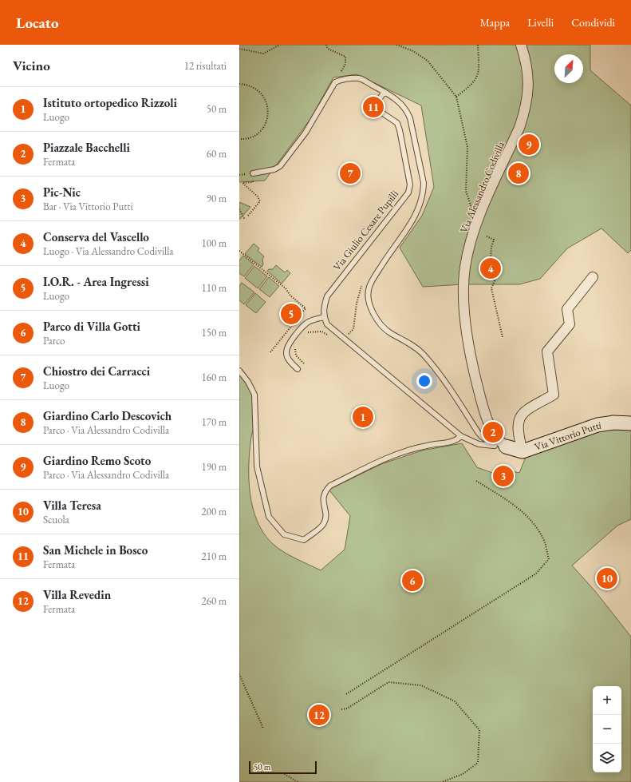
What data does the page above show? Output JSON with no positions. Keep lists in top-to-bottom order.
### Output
{
  "streets": {
    "street": ["Via Alessandro Codivilla", "Via Vittorio Putti"],
    "lane": ["Via Giulio Cesare Pupilli"]
  },
  "crossings": [
    ["Via Alessandro Codivilla", "Via Vittorio Putti"]
  ],
  "scale_bar": "50 m",
  "north": "top right",
  "page": {
    "header": "Locato",
    "nav": ["Mappa", "Livelli", "Condividi"],
    "heading": ["Vicino", "12 risultati"],
    "list": [
      {
        "mark": "1",
        "name": "Istituto ortopedico Rizzoli",
        "note": "Luogo",
        "value": "50 m"
      },
      {
        "mark": "2",
        "name": "Piazzale Bacchelli",
        "note": "Fermata",
        "value": "60 m"
      },
      {
        "mark": "3",
        "name": "Pic-Nic",
        "note": "Bar · Via Vittorio Putti",
        "value": "90 m"
      },
      {
        "mark": "4",
        "name": "Conserva del Vascello",
        "note": "Luogo · Via Alessandro Codivilla",
        "value": "100 m"
      },
      {
        "mark": "5",
        "name": "I.O.R. - Area Ingressi",
        "note": "Luogo",
        "value": "110 m"
      },
      {
        "mark": "6",
        "name": "Parco di Villa Gotti",
        "note": "Parco",
        "value": "150 m"
      },
      {
        "mark": "7",
        "name": "Chiostro dei Carracci",
        "note": "Luogo",
        "value": "160 m"
      },
      {
        "mark": "8",
        "name": "Giardino Carlo Descovich",
        "note": "Parco · Via Alessandro Codivilla",
        "value": "170 m"
      },
      {
        "mark": "9",
        "name": "Giardino Remo Scoto",
        "note": "Parco · Via Alessandro Codivilla",
        "value": "190 m"
      },
      {
        "mark": "10",
        "name": "Villa Teresa",
        "note": "Scuola",
        "value": "200 m"
      },
      {
        "mark": "11",
        "name": "San Michele in Bosco",
        "note": "Fermata",
        "value": "210 m"
      },
      {
        "mark": "12",
        "name": "Villa Revedin",
        "note": "Fermata",
        "value": "260 m"
      }
    ],
    "pins": [
      "11",
      "9",
      "7",
      "8",
      "4",
      "5",
      "1",
      "2",
      "3",
      "10",
      "6",
      "12"
    ],
    "map_buttons": ["+", "−"],
    "scale": "50 m"
  }
}
